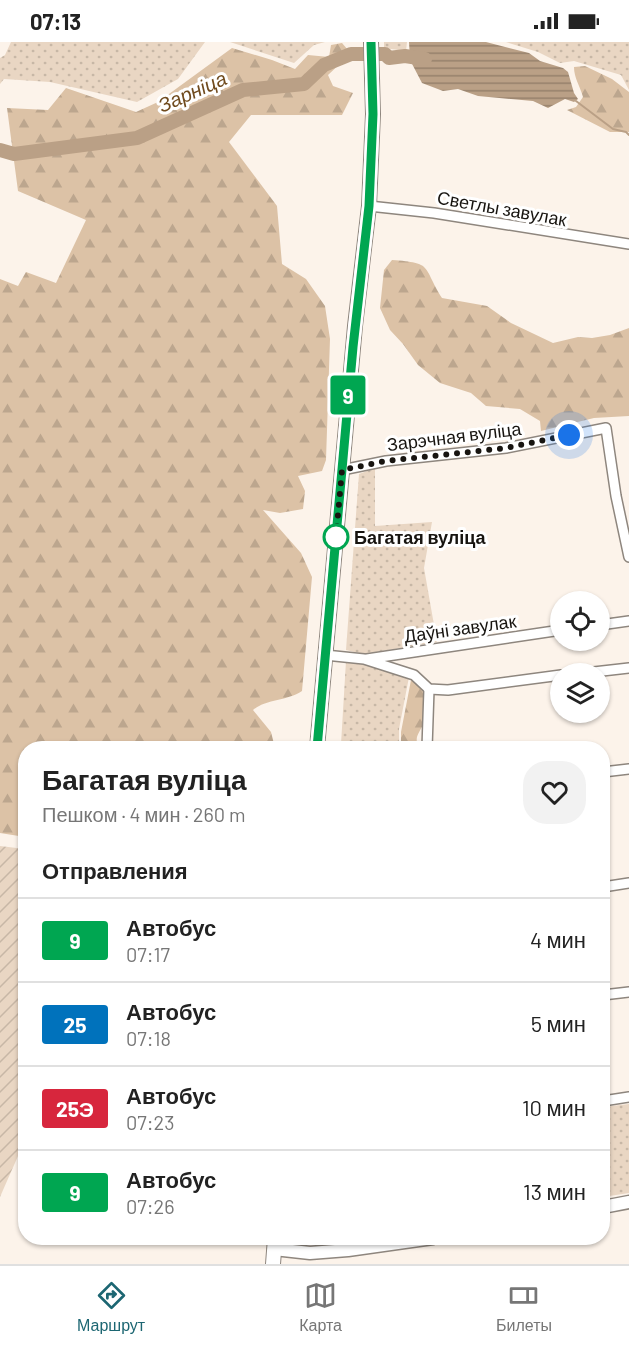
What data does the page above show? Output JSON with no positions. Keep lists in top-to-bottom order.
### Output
{
  "streets": {
    "street": ["Светлы завулак", "Зарэчная вуліца", "Даўні завулак"]
  },
  "water": ["Зарніца"],
  "places": ["Багатая вуліца"],
  "lines": ["bus line 9"],
  "page": {
    "status": "07:13",
    "on_map": "9",
    "heading": [
      ["Багатая вуліца", "Пешком · 4 мин · 260 m"],
      "Отправления"
    ],
    "list": [
      {
        "mark": "9",
        "name": "Автобус",
        "note": "07:17",
        "value": "4 мин"
      },
      {
        "mark": "25",
        "name": "Автобус",
        "note": "07:18",
        "value": "5 мин"
      },
      {
        "mark": "25Э",
        "name": "Автобус",
        "note": "07:23",
        "value": "10 мин"
      },
      {
        "mark": "9",
        "name": "Автобус",
        "note": "07:26",
        "value": "13 мин"
      }
    ],
    "tabs": ["Маршрут", "Карта", "Билеты"]
  }
}
